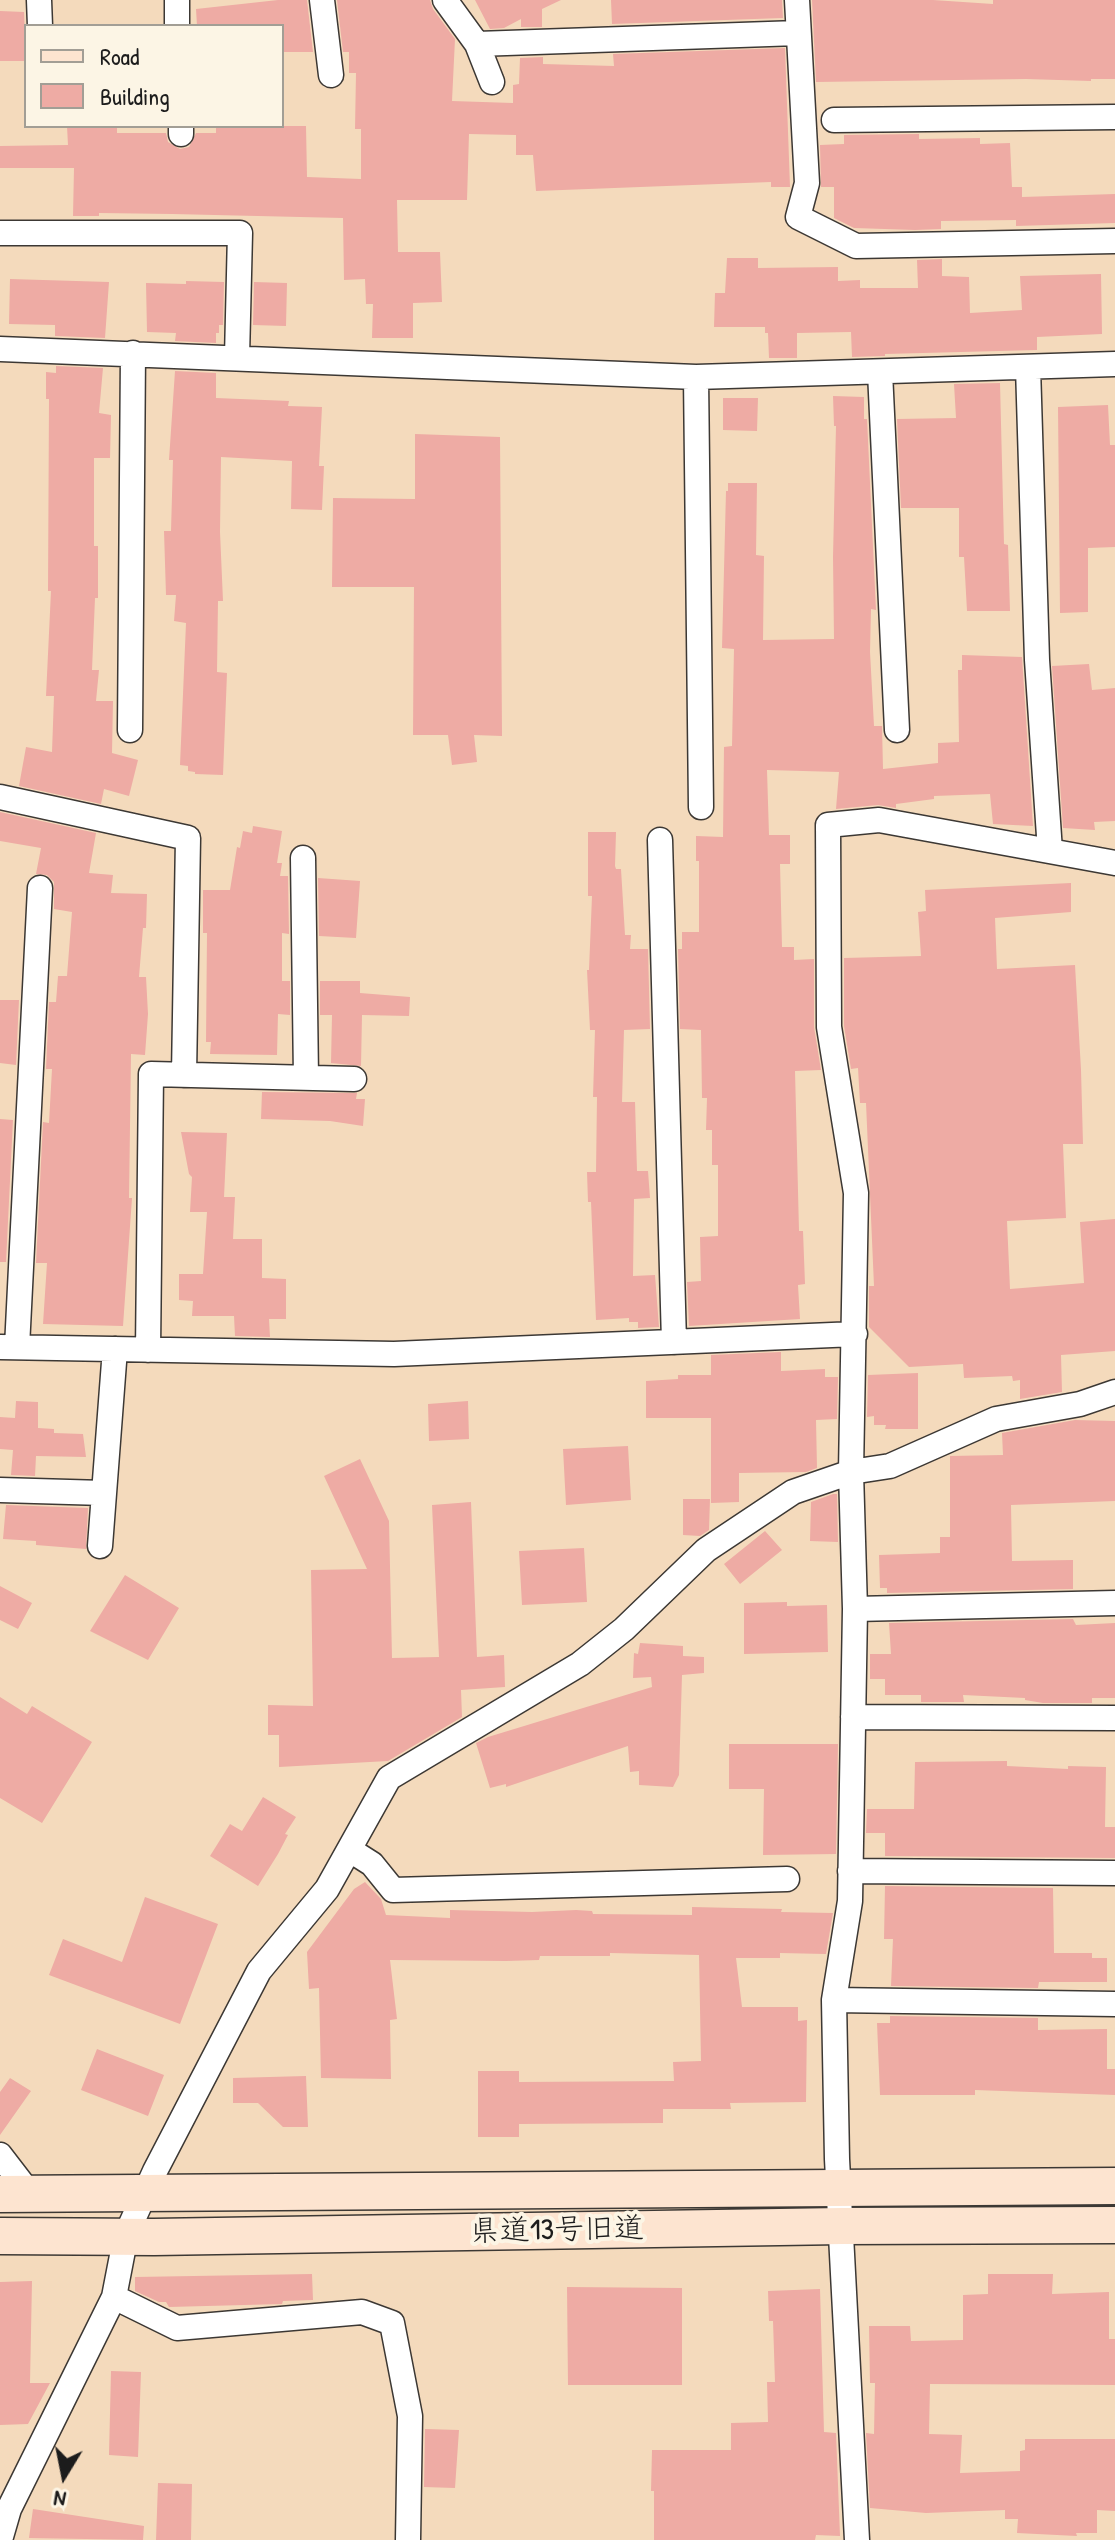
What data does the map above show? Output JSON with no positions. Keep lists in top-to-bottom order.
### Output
{
  "streets": {
    "street": ["県道13号旧道"]
  },
  "legend": ["Road", "Building"],
  "north": "bottom"
}
